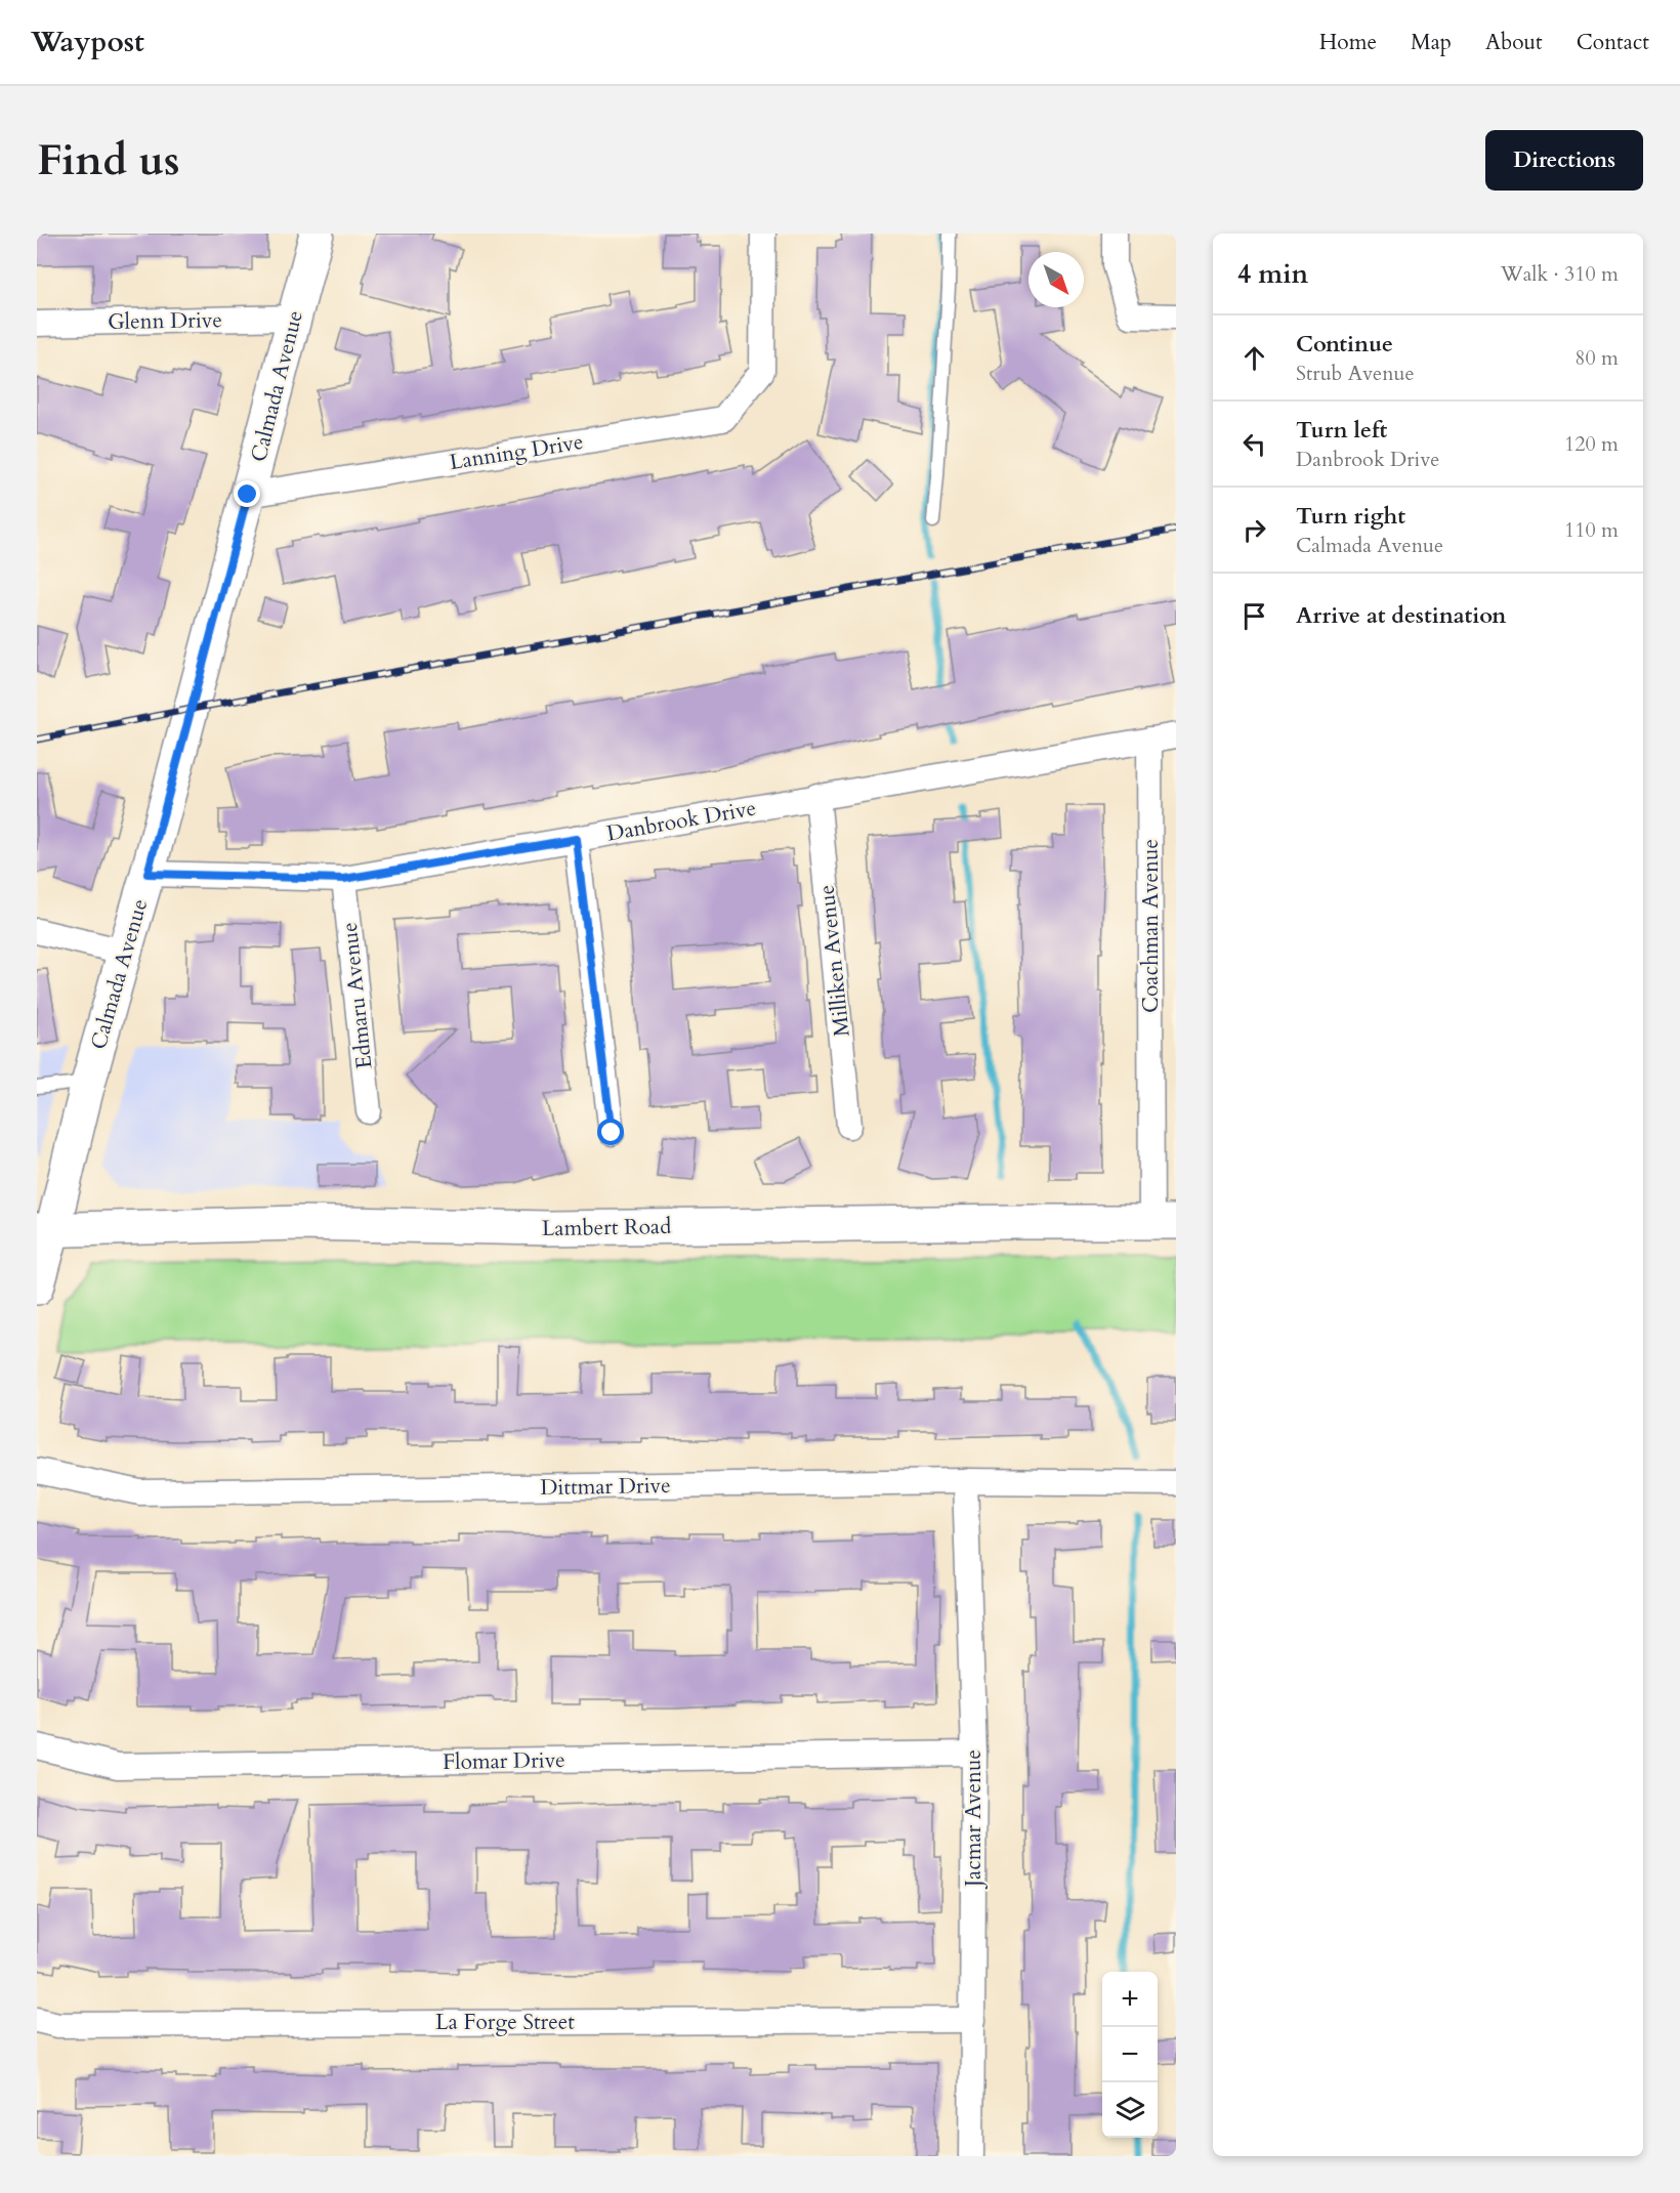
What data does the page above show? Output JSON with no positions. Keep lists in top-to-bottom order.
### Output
{
  "streets": {
    "street": [
      "Glenn Drive",
      "Calmada Avenue",
      "Lanning Drive",
      "Danbrook Drive",
      "Coachman Avenue",
      "Milliken Avenue",
      "Edmaru Avenue",
      "Lambert Road",
      "Dittmar Drive",
      "Flomar Drive",
      "Jacmar Avenue",
      "La Forge Street"
    ]
  },
  "crossings": [
    ["Glenn Drive", "Calmada Avenue"],
    ["Calmada Avenue", "Lanning Drive"],
    ["Calmada Avenue", "Danbrook Drive"],
    ["Calmada Avenue", "Lambert Road"],
    ["Danbrook Drive", "Coachman Avenue"],
    ["Danbrook Drive", "Milliken Avenue"],
    ["Danbrook Drive", "Edmaru Avenue"],
    ["Coachman Avenue", "Lambert Road"],
    ["Dittmar Drive", "Jacmar Avenue"],
    ["Flomar Drive", "Jacmar Avenue"],
    ["Jacmar Avenue", "La Forge Street"]
  ],
  "north": "bottom right",
  "page": {
    "header": "Waypost",
    "nav": [
      "Home",
      "Map",
      "About",
      "Contact"
    ],
    "buttons": "Directions",
    "title": "Find us",
    "heading": ["4 min", "Walk · 310 m"],
    "list": [
      ["Continue", "Strub Avenue", "80 m"],
      ["Turn left", "Danbrook Drive", "120 m"],
      ["Turn right", "Calmada Avenue", "110 m"],
      "Arrive at destination"
    ],
    "map_buttons": ["+", "−"]
  }
}
